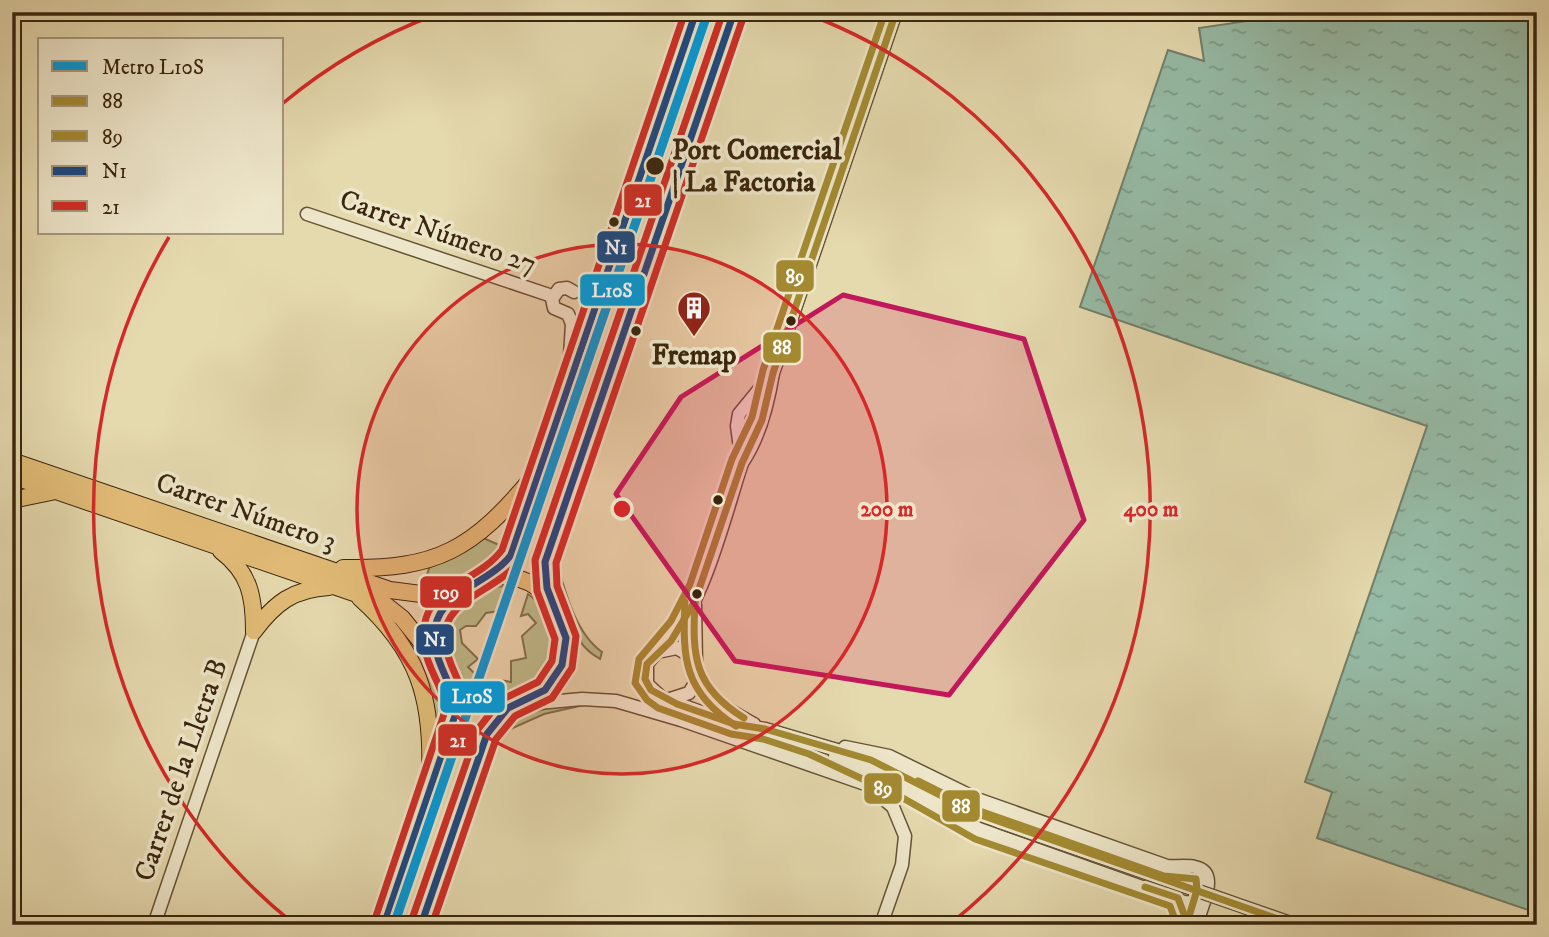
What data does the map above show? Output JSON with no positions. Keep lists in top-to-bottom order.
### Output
{
  "streets": {
    "main road": ["Carrer Número 3"],
    "street": ["Carrer Número 27", "Carrer de la Lletra B"]
  },
  "places": {
    "other": ["Port Comercial | La Factoria"],
    "building": ["Fremap"]
  },
  "lines": [
    "metro line L10S",
    "transit line 88",
    "transit line 89",
    "transit line N1",
    "transit line 109",
    "transit line 21"
  ],
  "legend": [
    "Metro L10S",
    "88",
    "89",
    "N1",
    "21"
  ],
  "rings": ["200 m", "400 m"]
}
